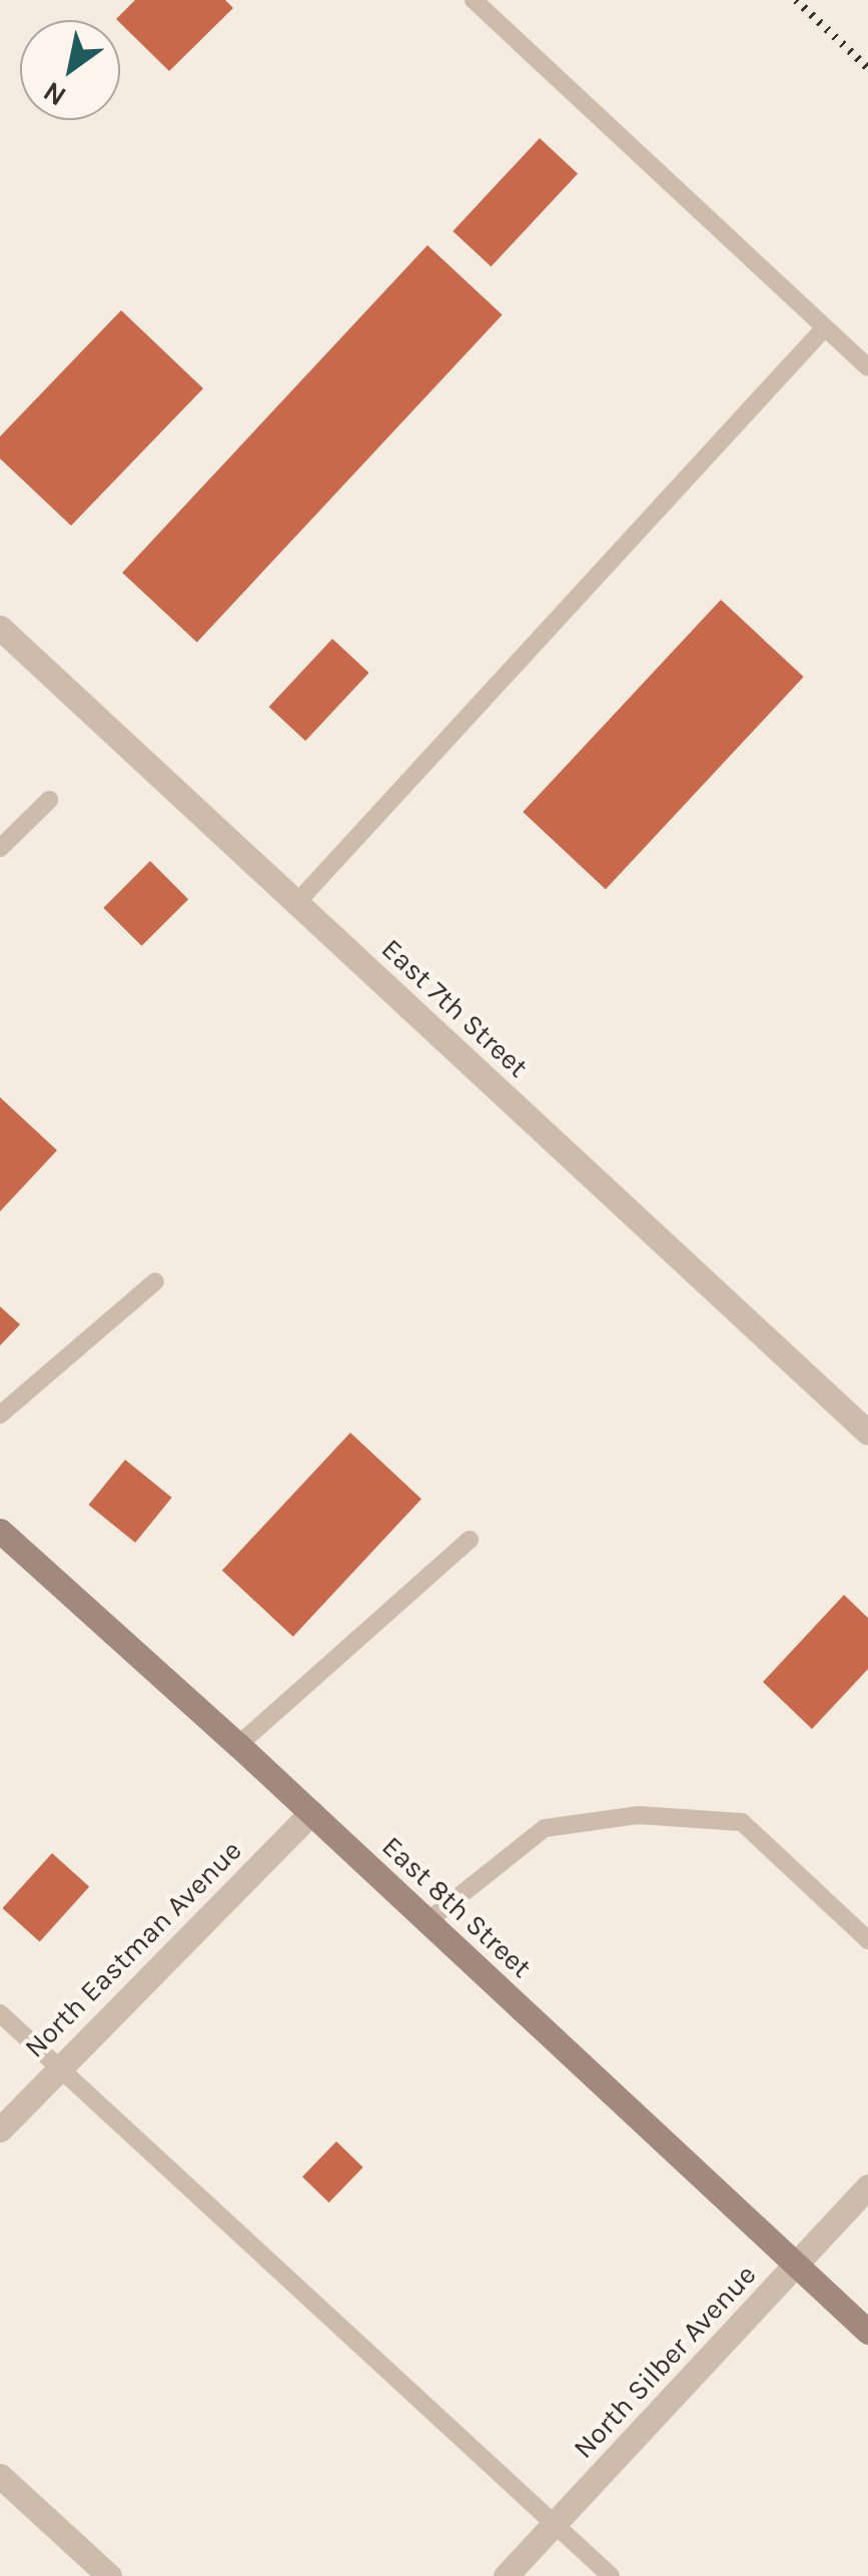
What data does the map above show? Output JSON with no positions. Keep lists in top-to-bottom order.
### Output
{
  "streets": {
    "street": [
      "East 7th Street",
      "East 8th Street",
      "North Eastman Avenue",
      "North Silber Avenue"
    ]
  },
  "crossings": [
    ["East 8th Street", "North Eastman Avenue"],
    ["East 8th Street", "North Silber Avenue"]
  ],
  "north": "bottom left"
}
